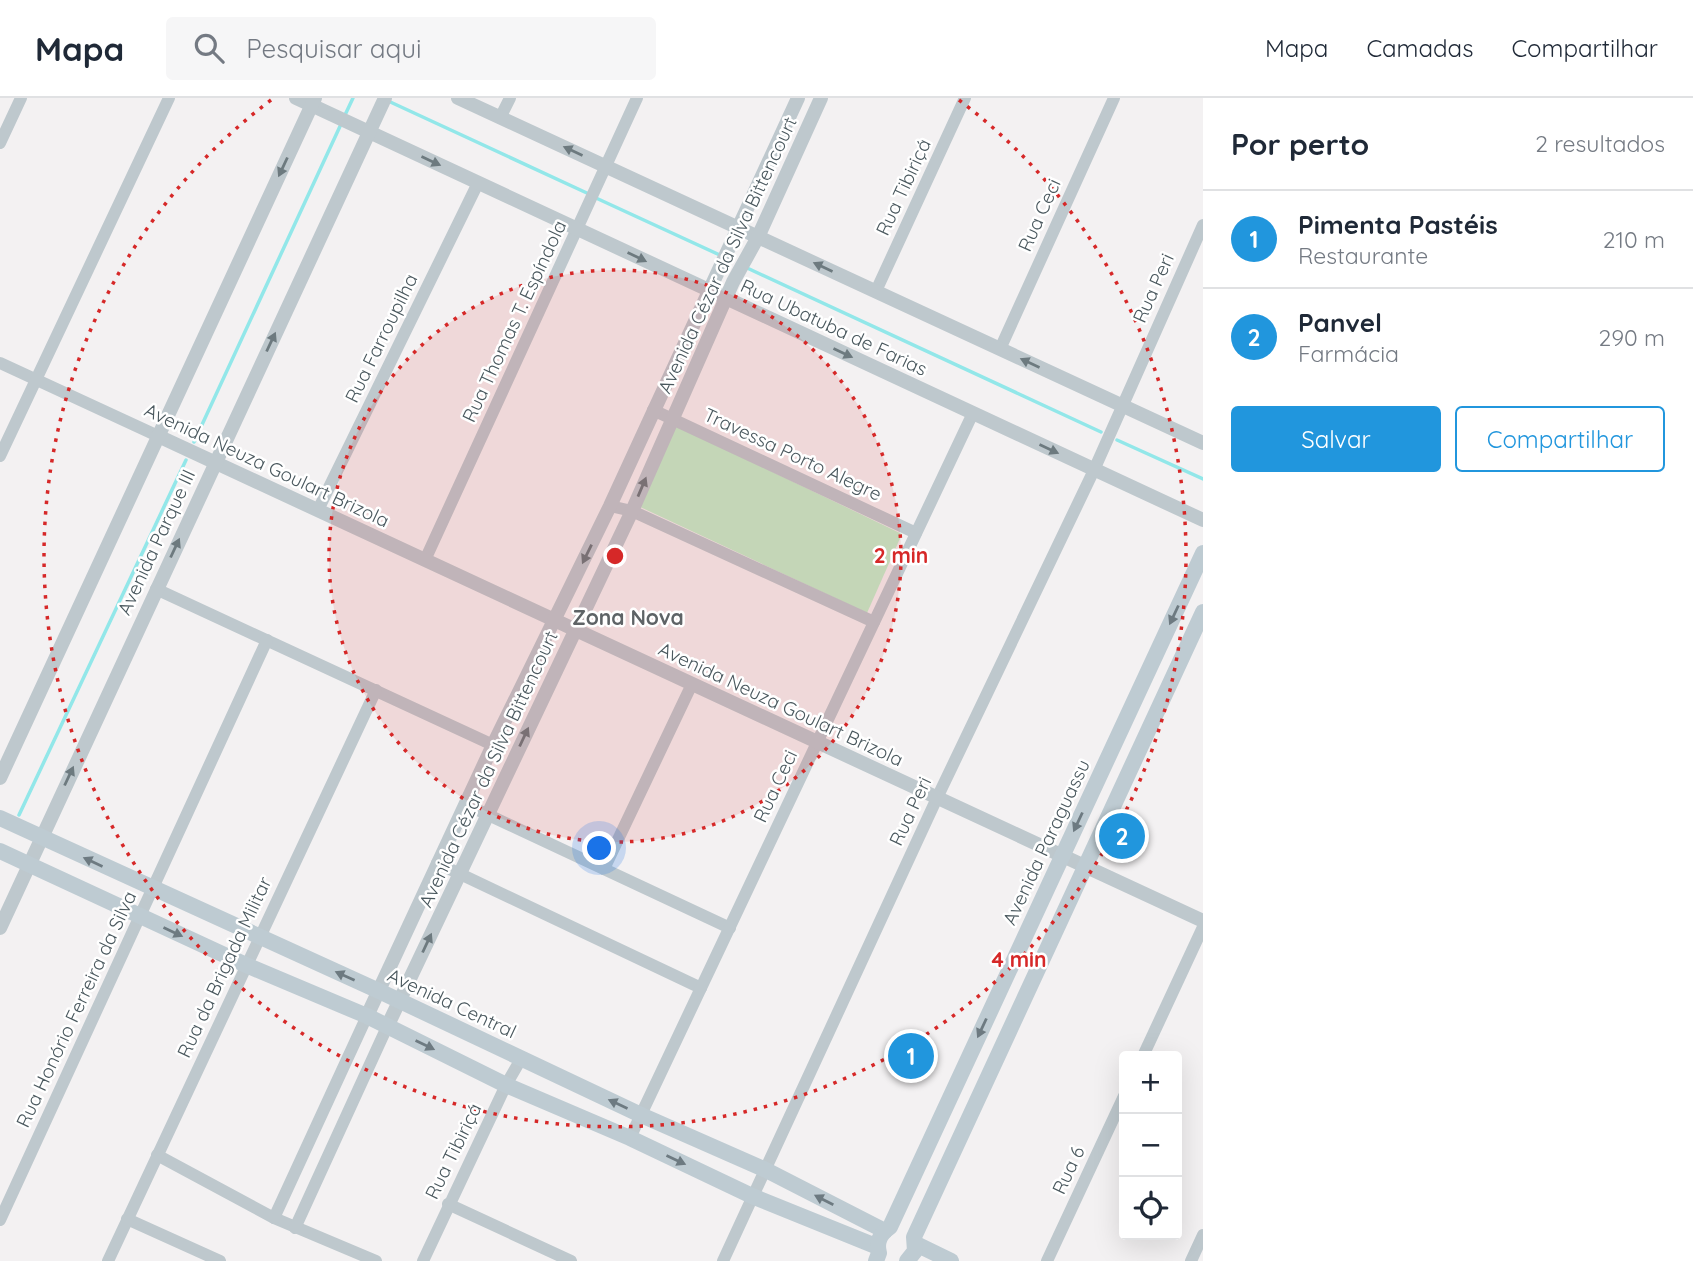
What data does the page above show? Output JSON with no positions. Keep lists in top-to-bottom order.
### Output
{
  "streets": {
    "main road": ["Avenida Paraguassu", "Avenida Central"],
    "street": [
      "Rua Tibiriçá",
      "Rua Ceci",
      "Avenida Cézar da Silva Bittencourt",
      "Rua Peri",
      "Rua Thomas T. Espíndola",
      "Rua Ubatuba de Farias",
      "Rua Farroupilha",
      "Travessa Porto Alegre",
      "Avenida Neuza Goulart Brizola",
      "Avenida Parque III",
      "Rua da Brigada Militar",
      "Rua Honório Ferreira da Silva",
      "Rua 6"
    ]
  },
  "crossings": [
    ["Rua Tibiriçá", "Avenida Central"],
    ["Rua Ceci", "Rua Ubatuba de Farias"],
    ["Rua Ceci", "Travessa Porto Alegre"],
    ["Rua Ceci", "Avenida Neuza Goulart Brizola"],
    ["Rua Ceci", "Avenida Central"],
    ["Avenida Cézar da Silva Bittencourt", "Rua Ubatuba de Farias"],
    ["Avenida Cézar da Silva Bittencourt", "Travessa Porto Alegre"],
    ["Avenida Cézar da Silva Bittencourt", "Avenida Neuza Goulart Brizola"],
    ["Avenida Cézar da Silva Bittencourt", "Avenida Central"],
    ["Rua Peri", "Rua Ubatuba de Farias"],
    ["Rua Peri", "Avenida Neuza Goulart Brizola"],
    ["Rua Peri", "Avenida Central"],
    ["Rua Thomas T. Espíndola", "Rua Ubatuba de Farias"],
    ["Rua Thomas T. Espíndola", "Avenida Neuza Goulart Brizola"],
    ["Rua Ubatuba de Farias", "Rua Farroupilha"],
    ["Rua Ubatuba de Farias", "Avenida Parque III"],
    ["Rua Farroupilha", "Avenida Neuza Goulart Brizola"],
    ["Avenida Neuza Goulart Brizola", "Avenida Parque III"],
    ["Avenida Neuza Goulart Brizola", "Avenida Paraguassu"],
    ["Avenida Parque III", "Avenida Central"],
    ["Avenida Paraguassu", "Avenida Central"],
    ["Rua da Brigada Militar", "Avenida Central"],
    ["Avenida Central", "Rua Honório Ferreira da Silva"]
  ],
  "districts": ["Zona Nova"],
  "page": {
    "header": "Mapa",
    "search": "Pesquisar aqui",
    "nav": ["Mapa", "Camadas", "Compartilhar"],
    "heading": ["Por perto", "2 resultados"],
    "list": [
      {
        "mark": "1",
        "name": "Pimenta Pastéis",
        "note": "Restaurante",
        "value": "210 m"
      },
      {
        "mark": "2",
        "name": "Panvel",
        "note": "Farmácia",
        "value": "290 m"
      }
    ],
    "buttons": ["Salvar", "Compartilhar"],
    "pins": ["2", "1"],
    "map_buttons": ["+", "−"]
  },
  "rings": ["2 min", "4 min"]
}
